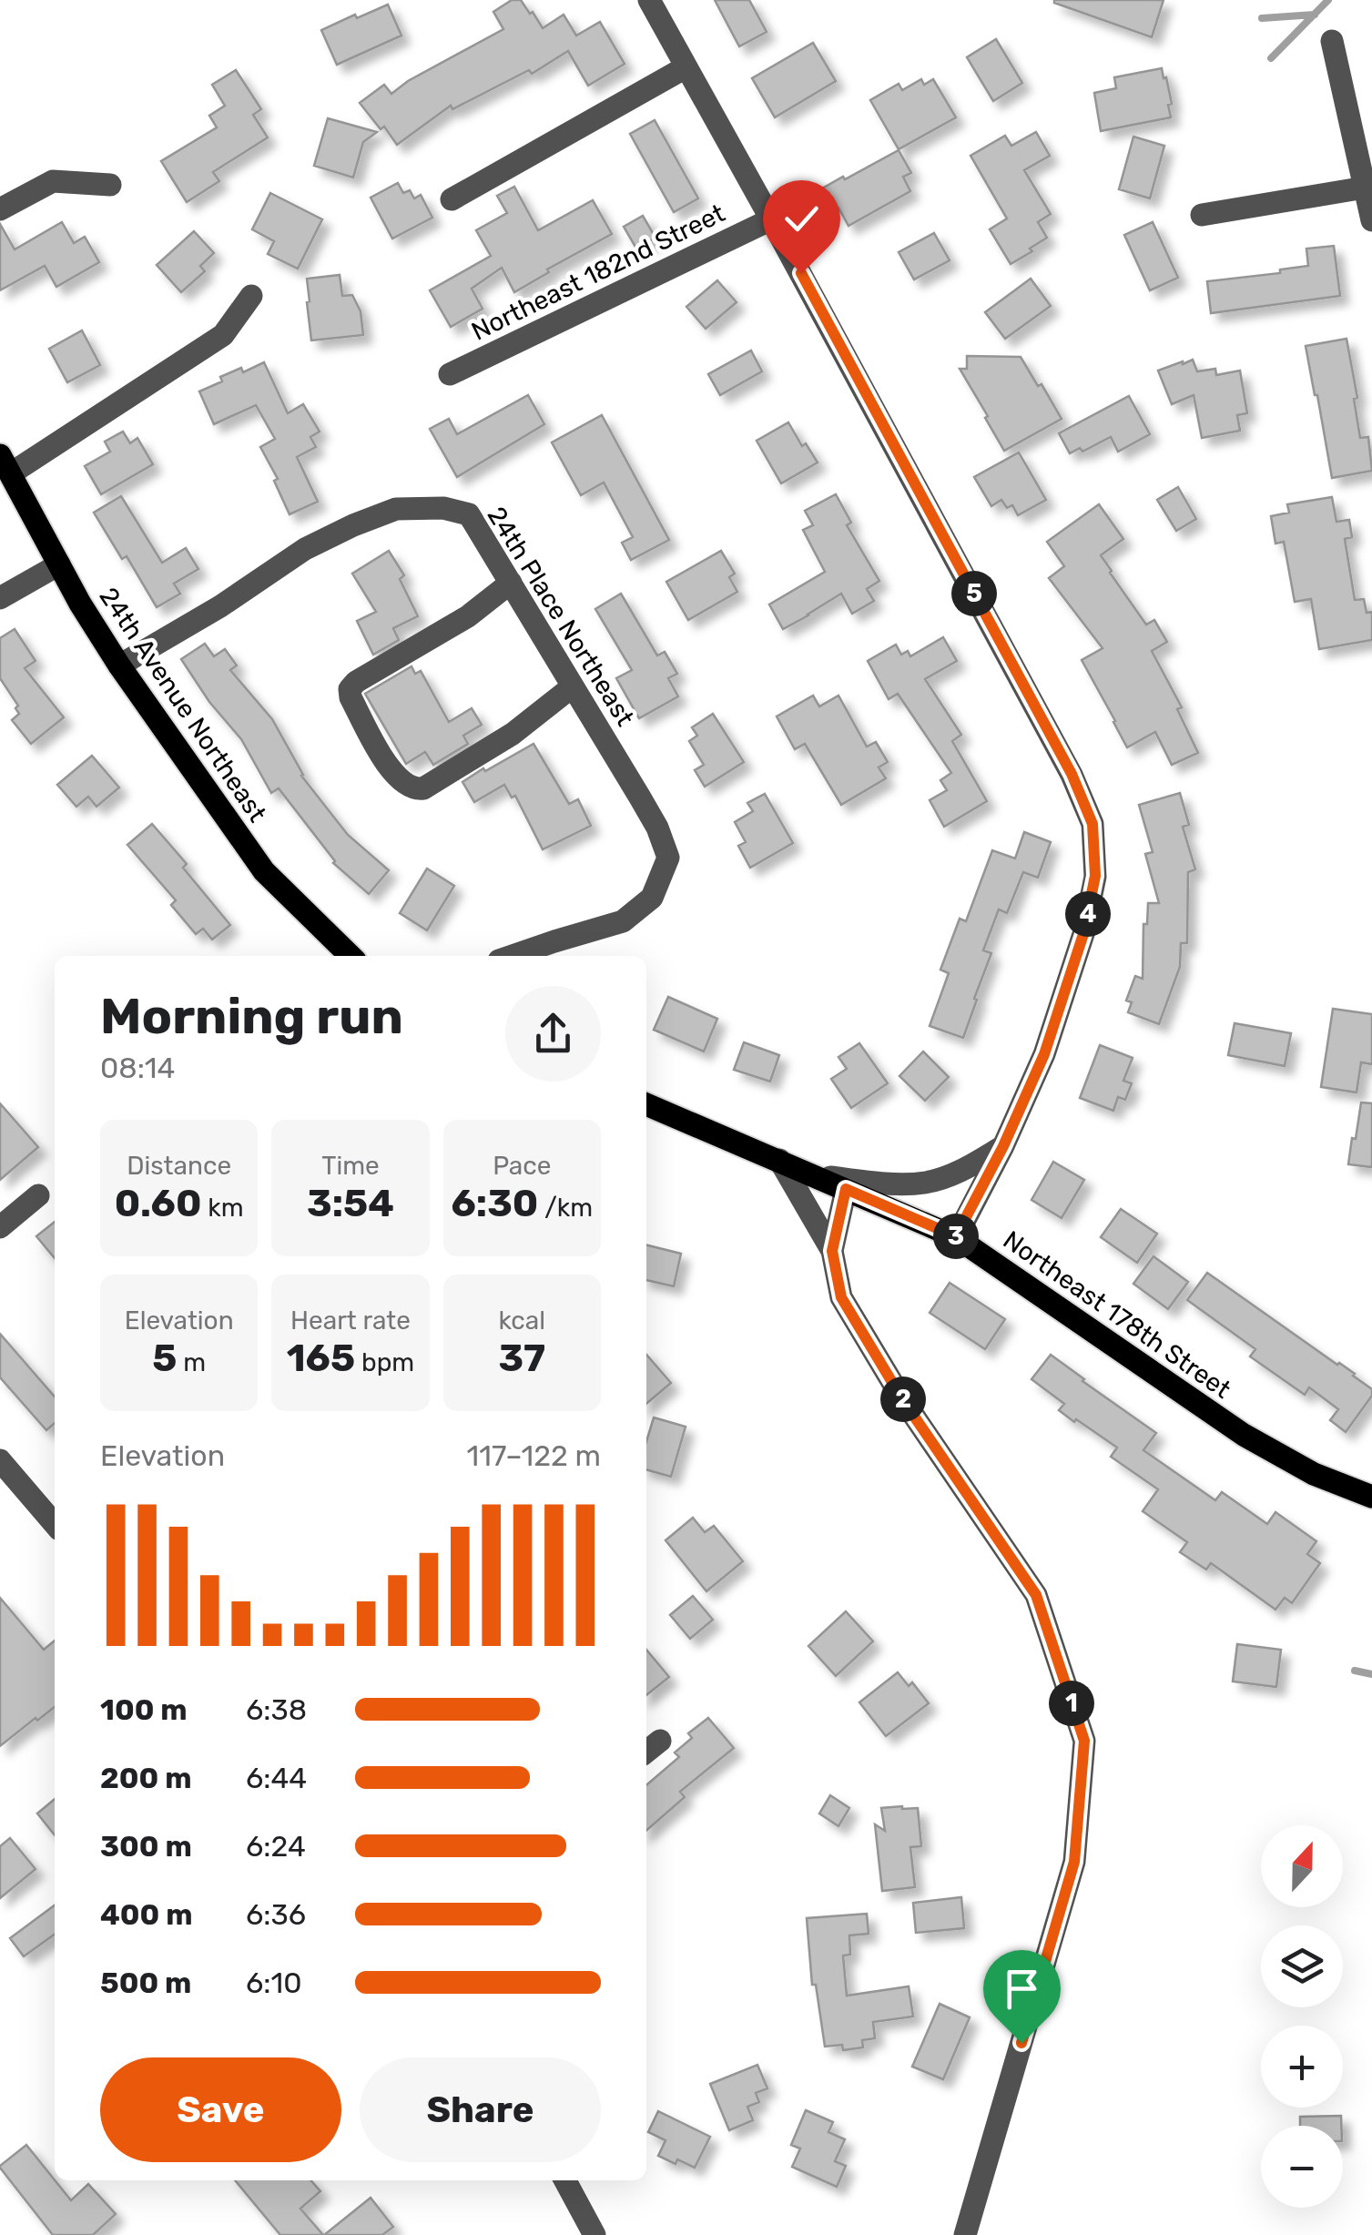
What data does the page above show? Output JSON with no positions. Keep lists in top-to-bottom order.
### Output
{
  "streets": {
    "main road": ["24th Avenue Northeast", "Northeast 178th Street"],
    "street": ["Northeast 182nd Street", "24th Place Northeast"]
  },
  "crossings": [
    ["24th Place Northeast", "24th Avenue Northeast"]
  ],
  "north": "top",
  "page": {
    "pins": [
      "5",
      "4",
      "3",
      "2",
      "1"
    ],
    "heading": ["Morning run", "08:14"],
    "stats": [
      ["Distance", "0.60 km"],
      ["Time", "3:54"],
      ["Pace", "6:30 /km"],
      ["Elevation", "5 m"],
      ["Heart rate", "165 bpm"],
      ["kcal", "37"]
    ],
    "chart": ["Elevation", "117–122 m"],
    "list": [
      {
        "name": "100 m",
        "note": "6:38"
      },
      {
        "name": "200 m",
        "note": "6:44"
      },
      {
        "name": "300 m",
        "note": "6:24"
      },
      {
        "name": "400 m",
        "note": "6:36"
      },
      {
        "name": "500 m",
        "note": "6:10"
      }
    ],
    "map_buttons": ["+", "−"],
    "buttons": ["Save", "Share"]
  }
}
